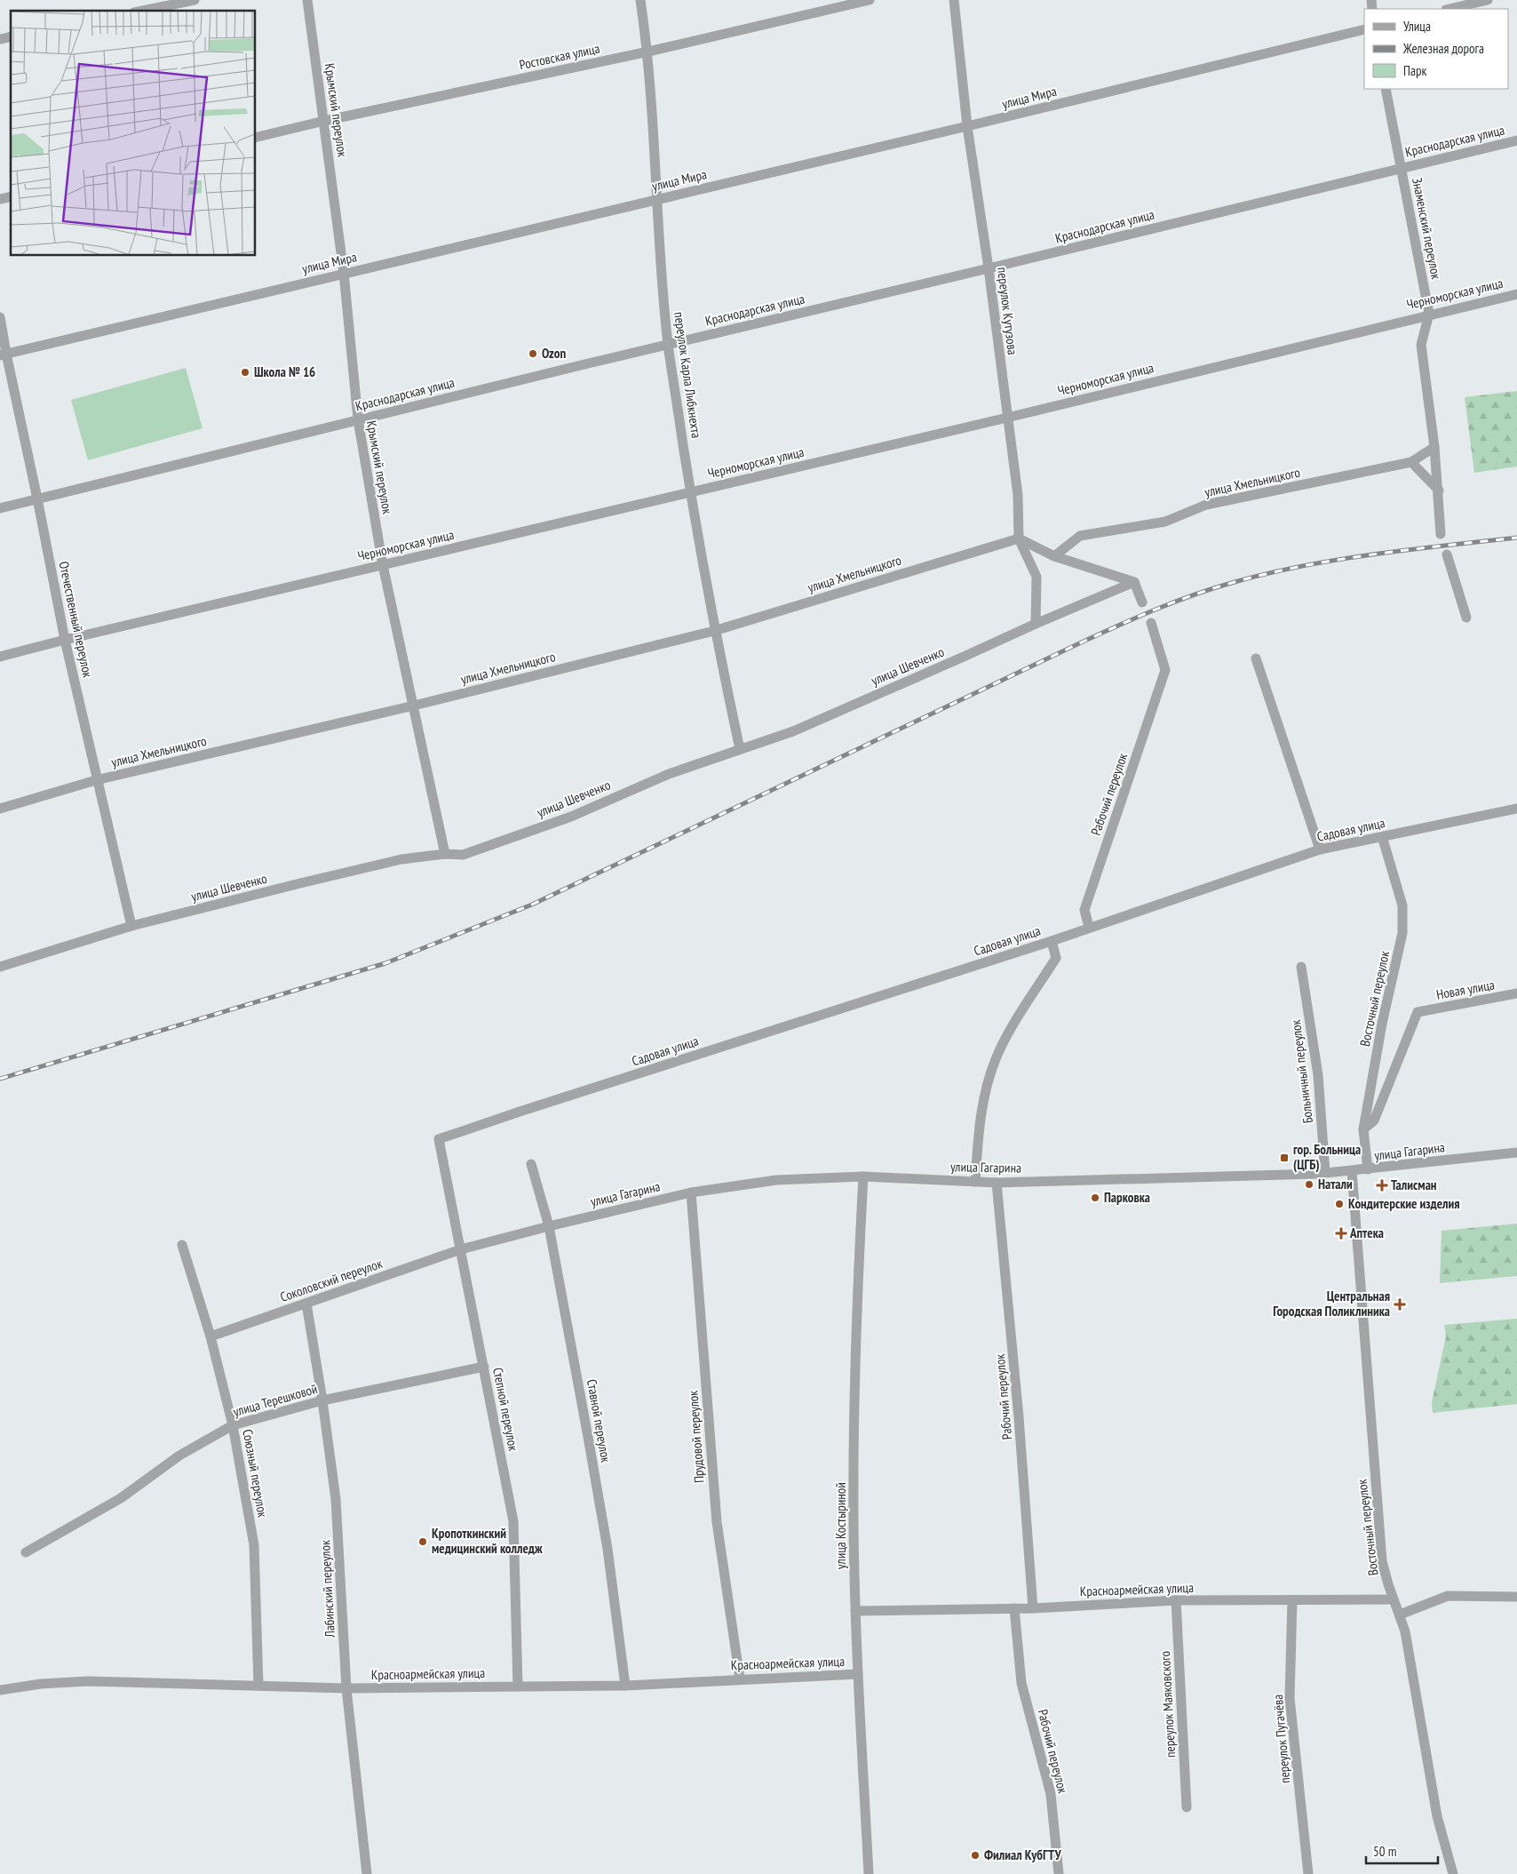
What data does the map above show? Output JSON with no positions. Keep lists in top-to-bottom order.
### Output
{
  "streets": {
    "street": [
      "Ростовская улица",
      "улица Мира",
      "Крымский переулок",
      "Краснодарская улица",
      "Знаменский переулок",
      "Черноморская улица",
      "переулок Кутузова",
      "переулок Карла Либкнехта",
      "улица Хмельницкого",
      "Отечественный переулок",
      "улица Шевченко",
      "Рабочий переулок",
      "Садовая улица",
      "Новая улица",
      "Восточный переулок",
      "Больничный переулок",
      "улица Гагарина",
      "Соколовский переулок",
      "улица Терешковой",
      "Степной переулок",
      "Ставной переулок",
      "Прудовой переулок",
      "Союзный переулок",
      "улица Костыриной",
      "Лабинский переулок",
      "Красноармейская улица",
      "переулок Маяковского",
      "переулок Пугачёва"
    ]
  },
  "crossings": [
    ["Ростовская улица", "Крымский переулок"],
    ["Ростовская улица", "переулок Карла Либкнехта"],
    ["улица Мира", "Крымский переулок"],
    ["улица Мира", "переулок Кутузова"],
    ["улица Мира", "переулок Карла Либкнехта"],
    ["улица Мира", "Отечественный переулок"],
    ["Крымский переулок", "Краснодарская улица"],
    ["Крымский переулок", "Черноморская улица"],
    ["Крымский переулок", "улица Хмельницкого"],
    ["Крымский переулок", "улица Шевченко"],
    ["Краснодарская улица", "Знаменский переулок"],
    ["Краснодарская улица", "переулок Кутузова"],
    ["Краснодарская улица", "переулок Карла Либкнехта"],
    ["Краснодарская улица", "Отечественный переулок"],
    ["Знаменский переулок", "Черноморская улица"],
    ["Знаменский переулок", "улица Хмельницкого"],
    ["Черноморская улица", "переулок Кутузова"],
    ["Черноморская улица", "переулок Карла Либкнехта"],
    ["Черноморская улица", "Отечественный переулок"],
    ["переулок Кутузова", "улица Хмельницкого"],
    ["переулок Кутузова", "улица Шевченко"],
    ["переулок Карла Либкнехта", "улица Хмельницкого"],
    ["переулок Карла Либкнехта", "улица Шевченко"],
    ["улица Хмельницкого", "Отечественный переулок"],
    ["Отечественный переулок", "улица Шевченко"],
    ["Рабочий переулок", "Садовая улица"],
    ["Рабочий переулок", "улица Гагарина"],
    ["Рабочий переулок", "Красноармейская улица"],
    ["Садовая улица", "Восточный переулок"],
    ["Садовая улица", "Степной переулок"],
    ["Новая улица", "Восточный переулок"],
    ["Восточный переулок", "улица Гагарина"],
    ["Восточный переулок", "Красноармейская улица"],
    ["Больничный переулок", "улица Гагарина"],
    ["улица Гагарина", "Соколовский переулок"],
    ["улица Гагарина", "Степной переулок"],
    ["улица Гагарина", "Ставной переулок"],
    ["улица Гагарина", "Прудовой переулок"],
    ["улица Гагарина", "улица Костыриной"],
    ["Соколовский переулок", "Степной переулок"],
    ["Соколовский переулок", "Союзный переулок"],
    ["Соколовский переулок", "Лабинский переулок"],
    ["улица Терешковой", "Степной переулок"],
    ["улица Терешковой", "Союзный переулок"],
    ["улица Терешковой", "Лабинский переулок"],
    ["Степной переулок", "Красноармейская улица"],
    ["Ставной переулок", "Красноармейская улица"],
    ["Прудовой переулок", "Красноармейская улица"],
    ["Союзный переулок", "Красноармейская улица"],
    ["улица Костыриной", "Красноармейская улица"],
    ["Лабинский переулок", "Красноармейская улица"],
    ["Красноармейская улица", "переулок Маяковского"],
    ["Красноармейская улица", "переулок Пугачёва"]
  ],
  "places": {
    "other": [
      "Ozon",
      "Школа № 16",
      "Натали",
      "Парковка",
      "Кондитерские изделия",
      "Кропоткинский медицинский колледж",
      "Филиал КубГТУ"
    ],
    "transit": ["гор. Больница (ЦГБ)"],
    "health": ["Талисман", "Аптека", "Центральная Городская Поликлиника"]
  },
  "legend": ["Улица", "Железная дорога", "Парк"],
  "scale_bar": "50 m"
}
